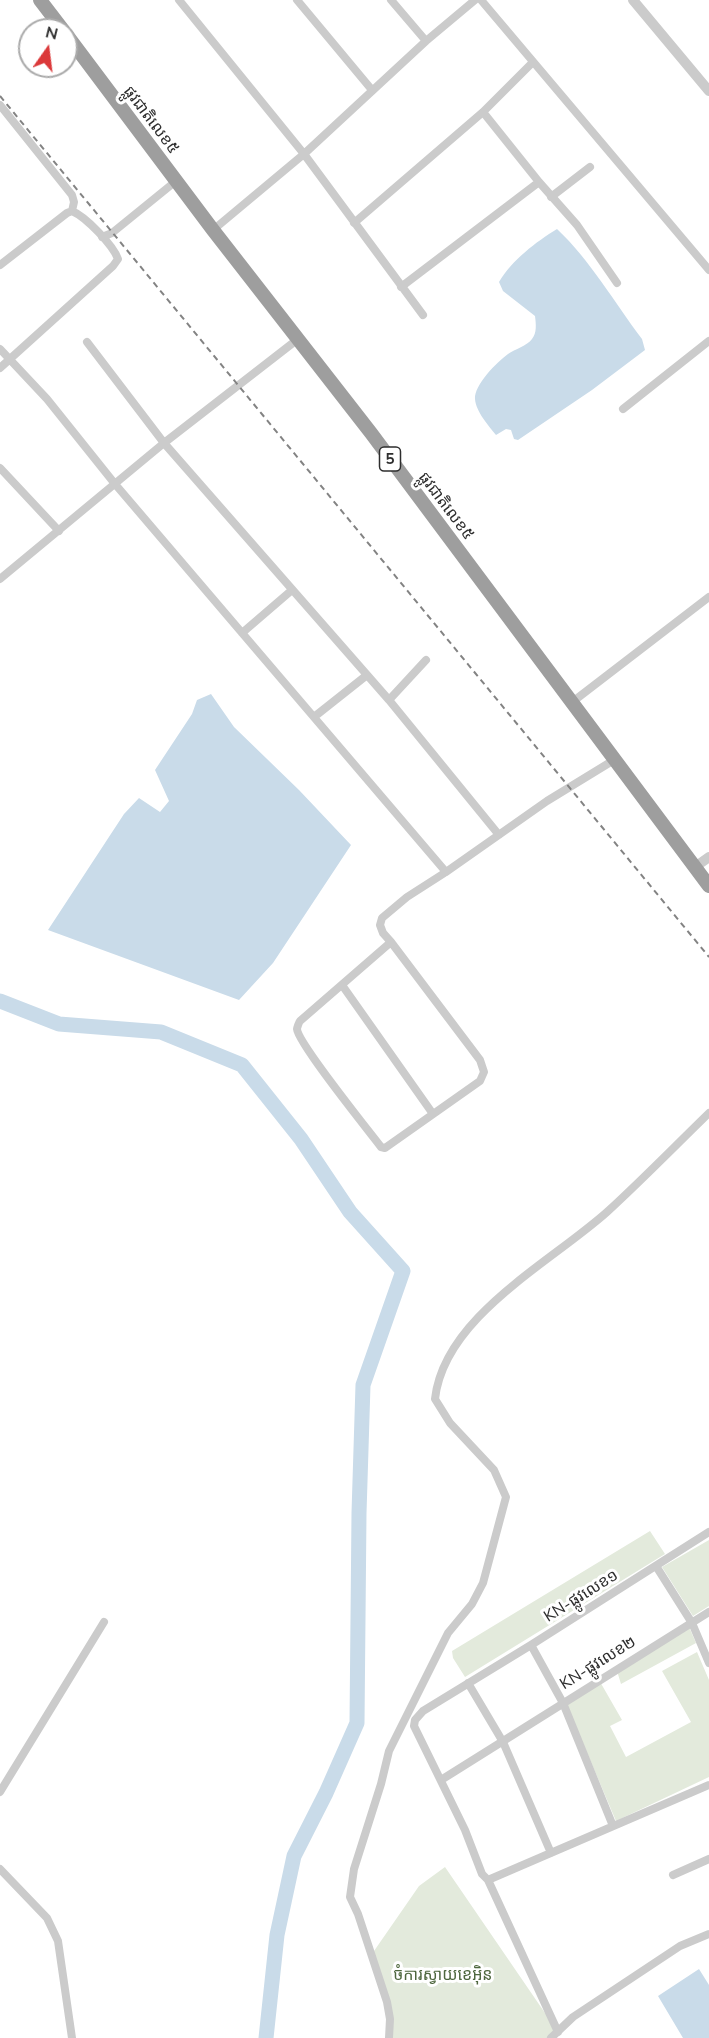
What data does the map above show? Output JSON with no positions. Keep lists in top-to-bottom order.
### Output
{
  "streets": {
    "highway": ["ផ្លូវជាតិលេខ៥", "5"],
    "street": ["KN-ផ្លូវលេខ១", "KN-ផ្លូវលេខ២"]
  },
  "crossings": [
    ["KN-ផ្លូវលេខ១", "KN-ផ្លូវលេខ២"]
  ],
  "parks": ["ចំការស្វាយខេអ៊ិន"],
  "north": "top"
}
